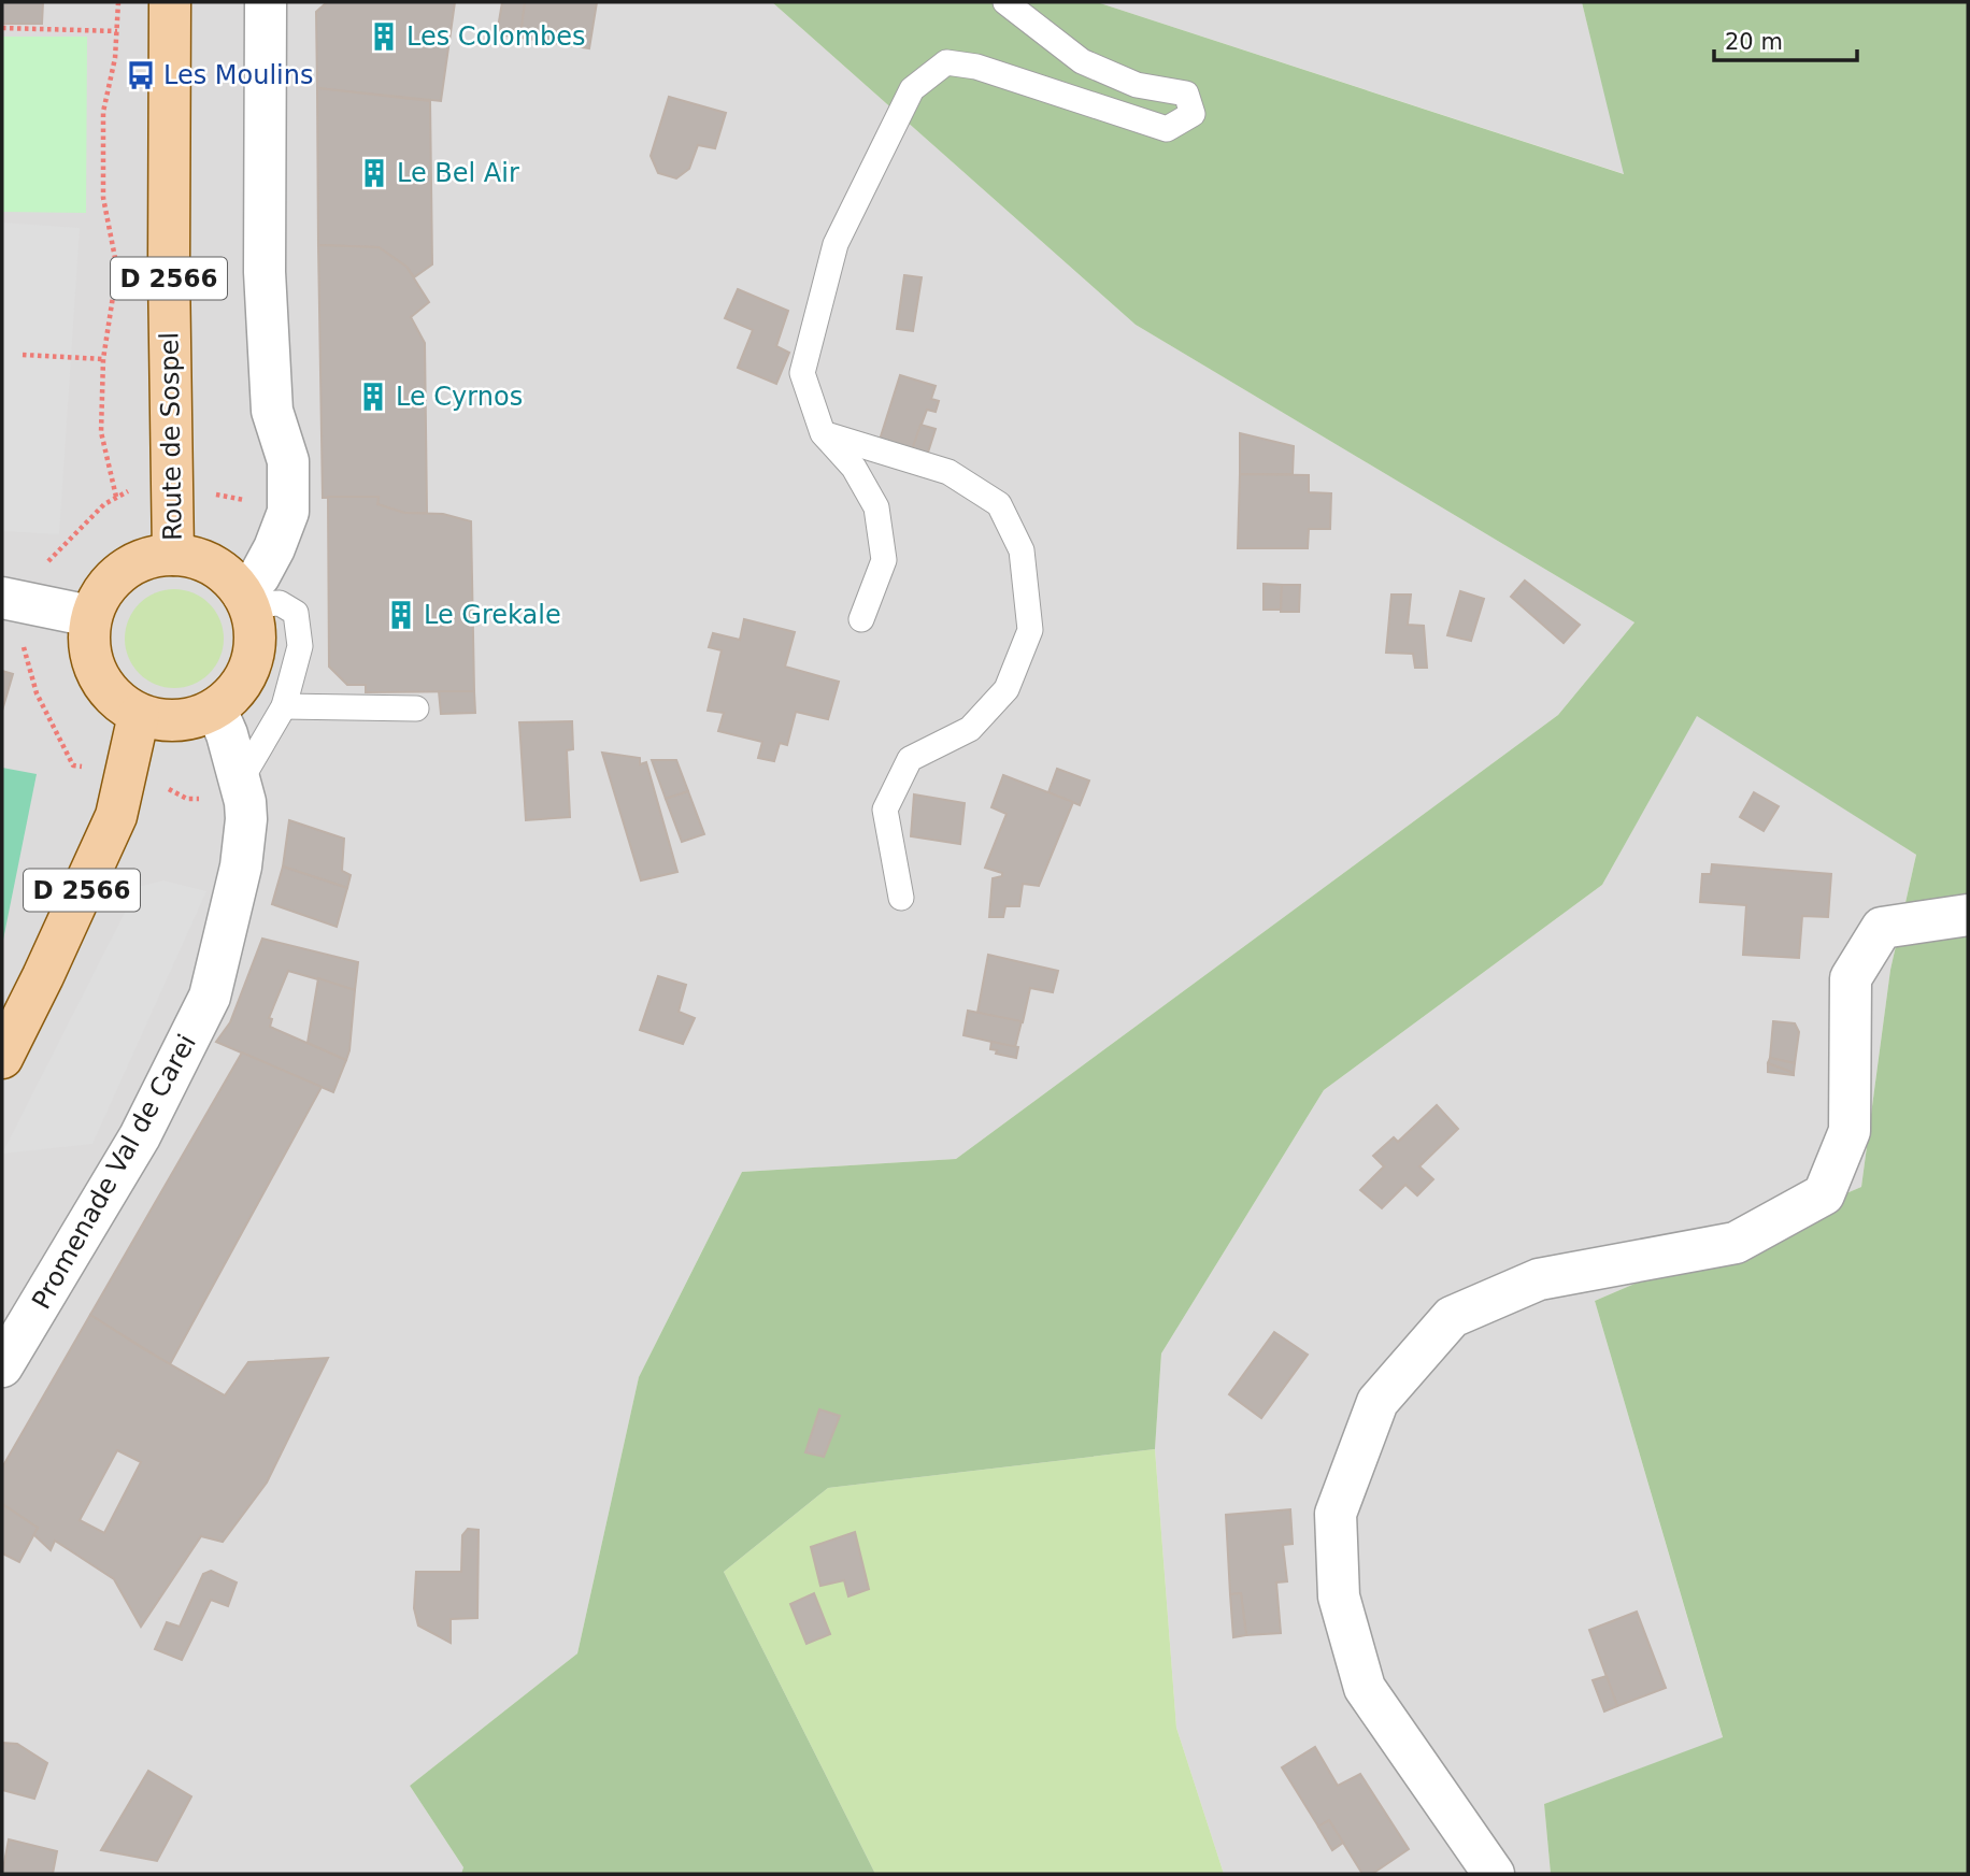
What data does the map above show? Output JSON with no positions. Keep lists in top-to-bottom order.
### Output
{
  "streets": {
    "main road": ["D 2566", "Route de Sospel"],
    "street": ["Promenade Val de Carei"]
  },
  "crossings": [
    ["D 2566", "Route de Sospel"],
    ["D 2566", "Promenade Val de Carei"],
    ["Route de Sospel", "Promenade Val de Carei"]
  ],
  "places": {
    "building": [
      "Les Colombes",
      "Le Bel Air",
      "Le Cyrnos",
      "Le Grekale"
    ],
    "bus stop": ["Les Moulins"]
  },
  "scale_bar": "20 m"
}
